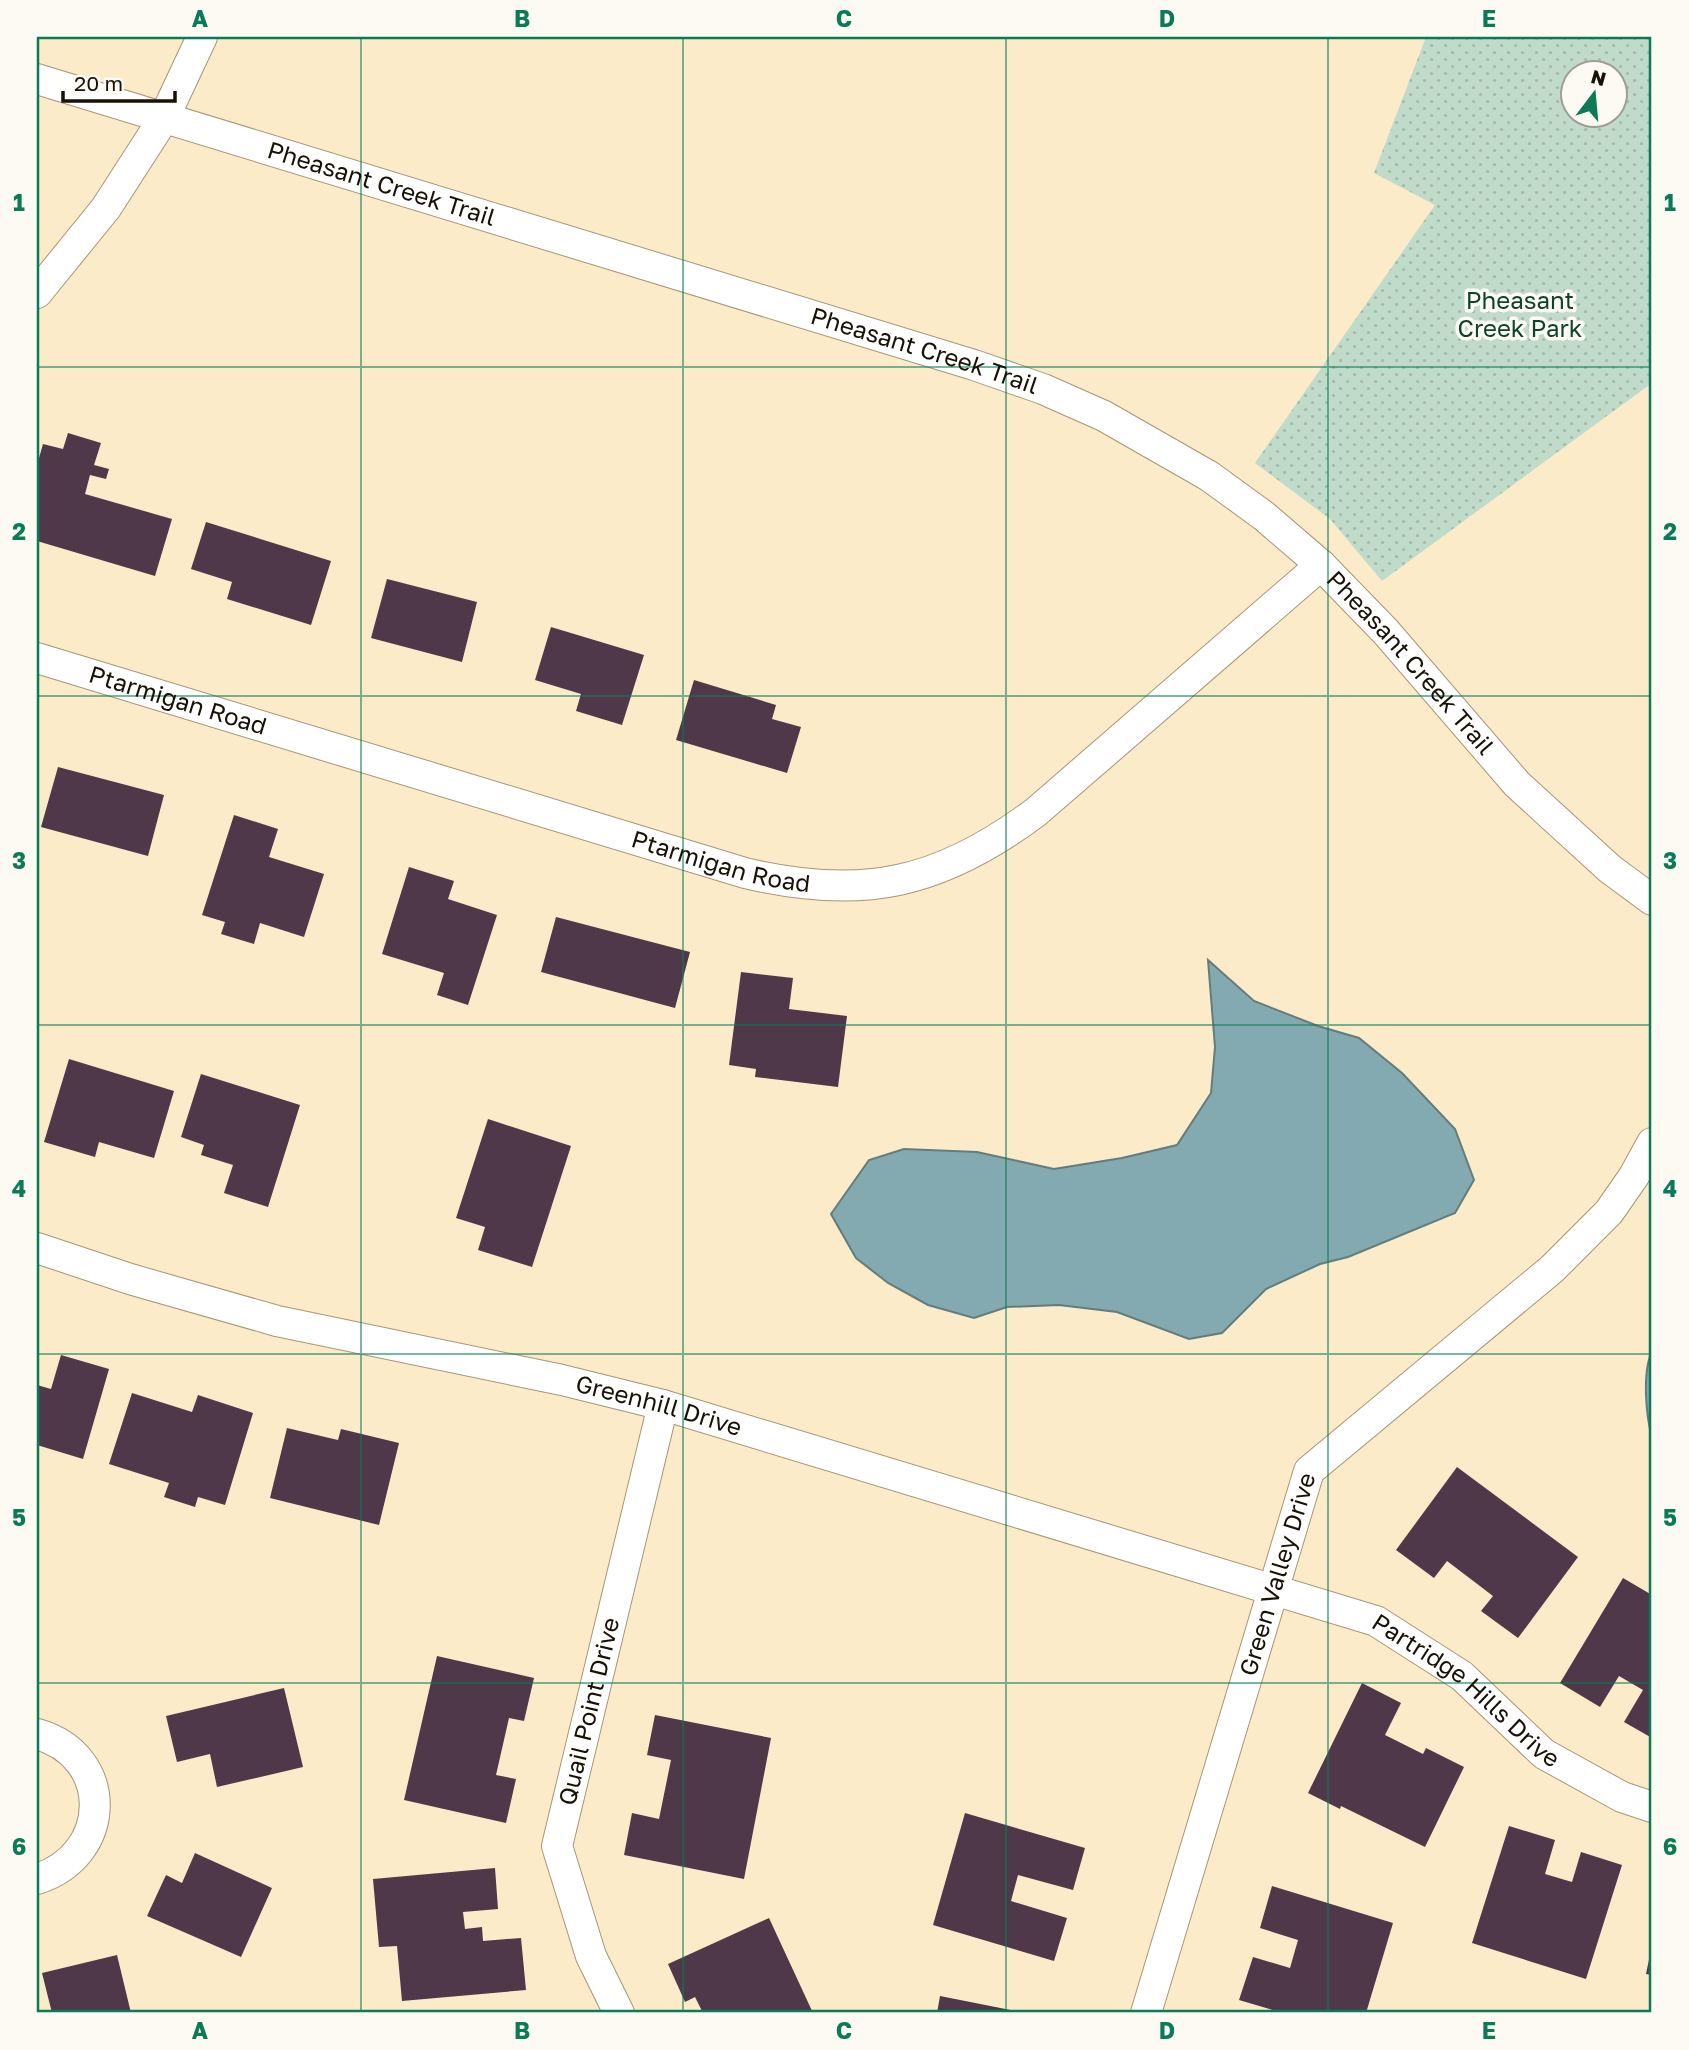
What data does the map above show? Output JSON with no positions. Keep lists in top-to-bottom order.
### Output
{
  "streets": {
    "street": [
      "Pheasant Creek Trail",
      "Ptarmigan Road",
      "Greenhill Drive",
      "Green Valley Drive",
      "Partridge Hills Drive",
      "Quail Point Drive"
    ]
  },
  "crossings": [
    ["Pheasant Creek Trail", "Ptarmigan Road"],
    ["Greenhill Drive", "Green Valley Drive"],
    ["Greenhill Drive", "Partridge Hills Drive"],
    ["Greenhill Drive", "Quail Point Drive"],
    ["Green Valley Drive", "Partridge Hills Drive"]
  ],
  "parks": ["Pheasant Creek Park"],
  "scale_bar": "20 m",
  "north": "top",
  "grid": {
    "columns": [
      "A",
      "B",
      "C",
      "D",
      "E"
    ],
    "rows": [
      "1",
      "2",
      "3",
      "4",
      "5",
      "6"
    ]
  }
}
